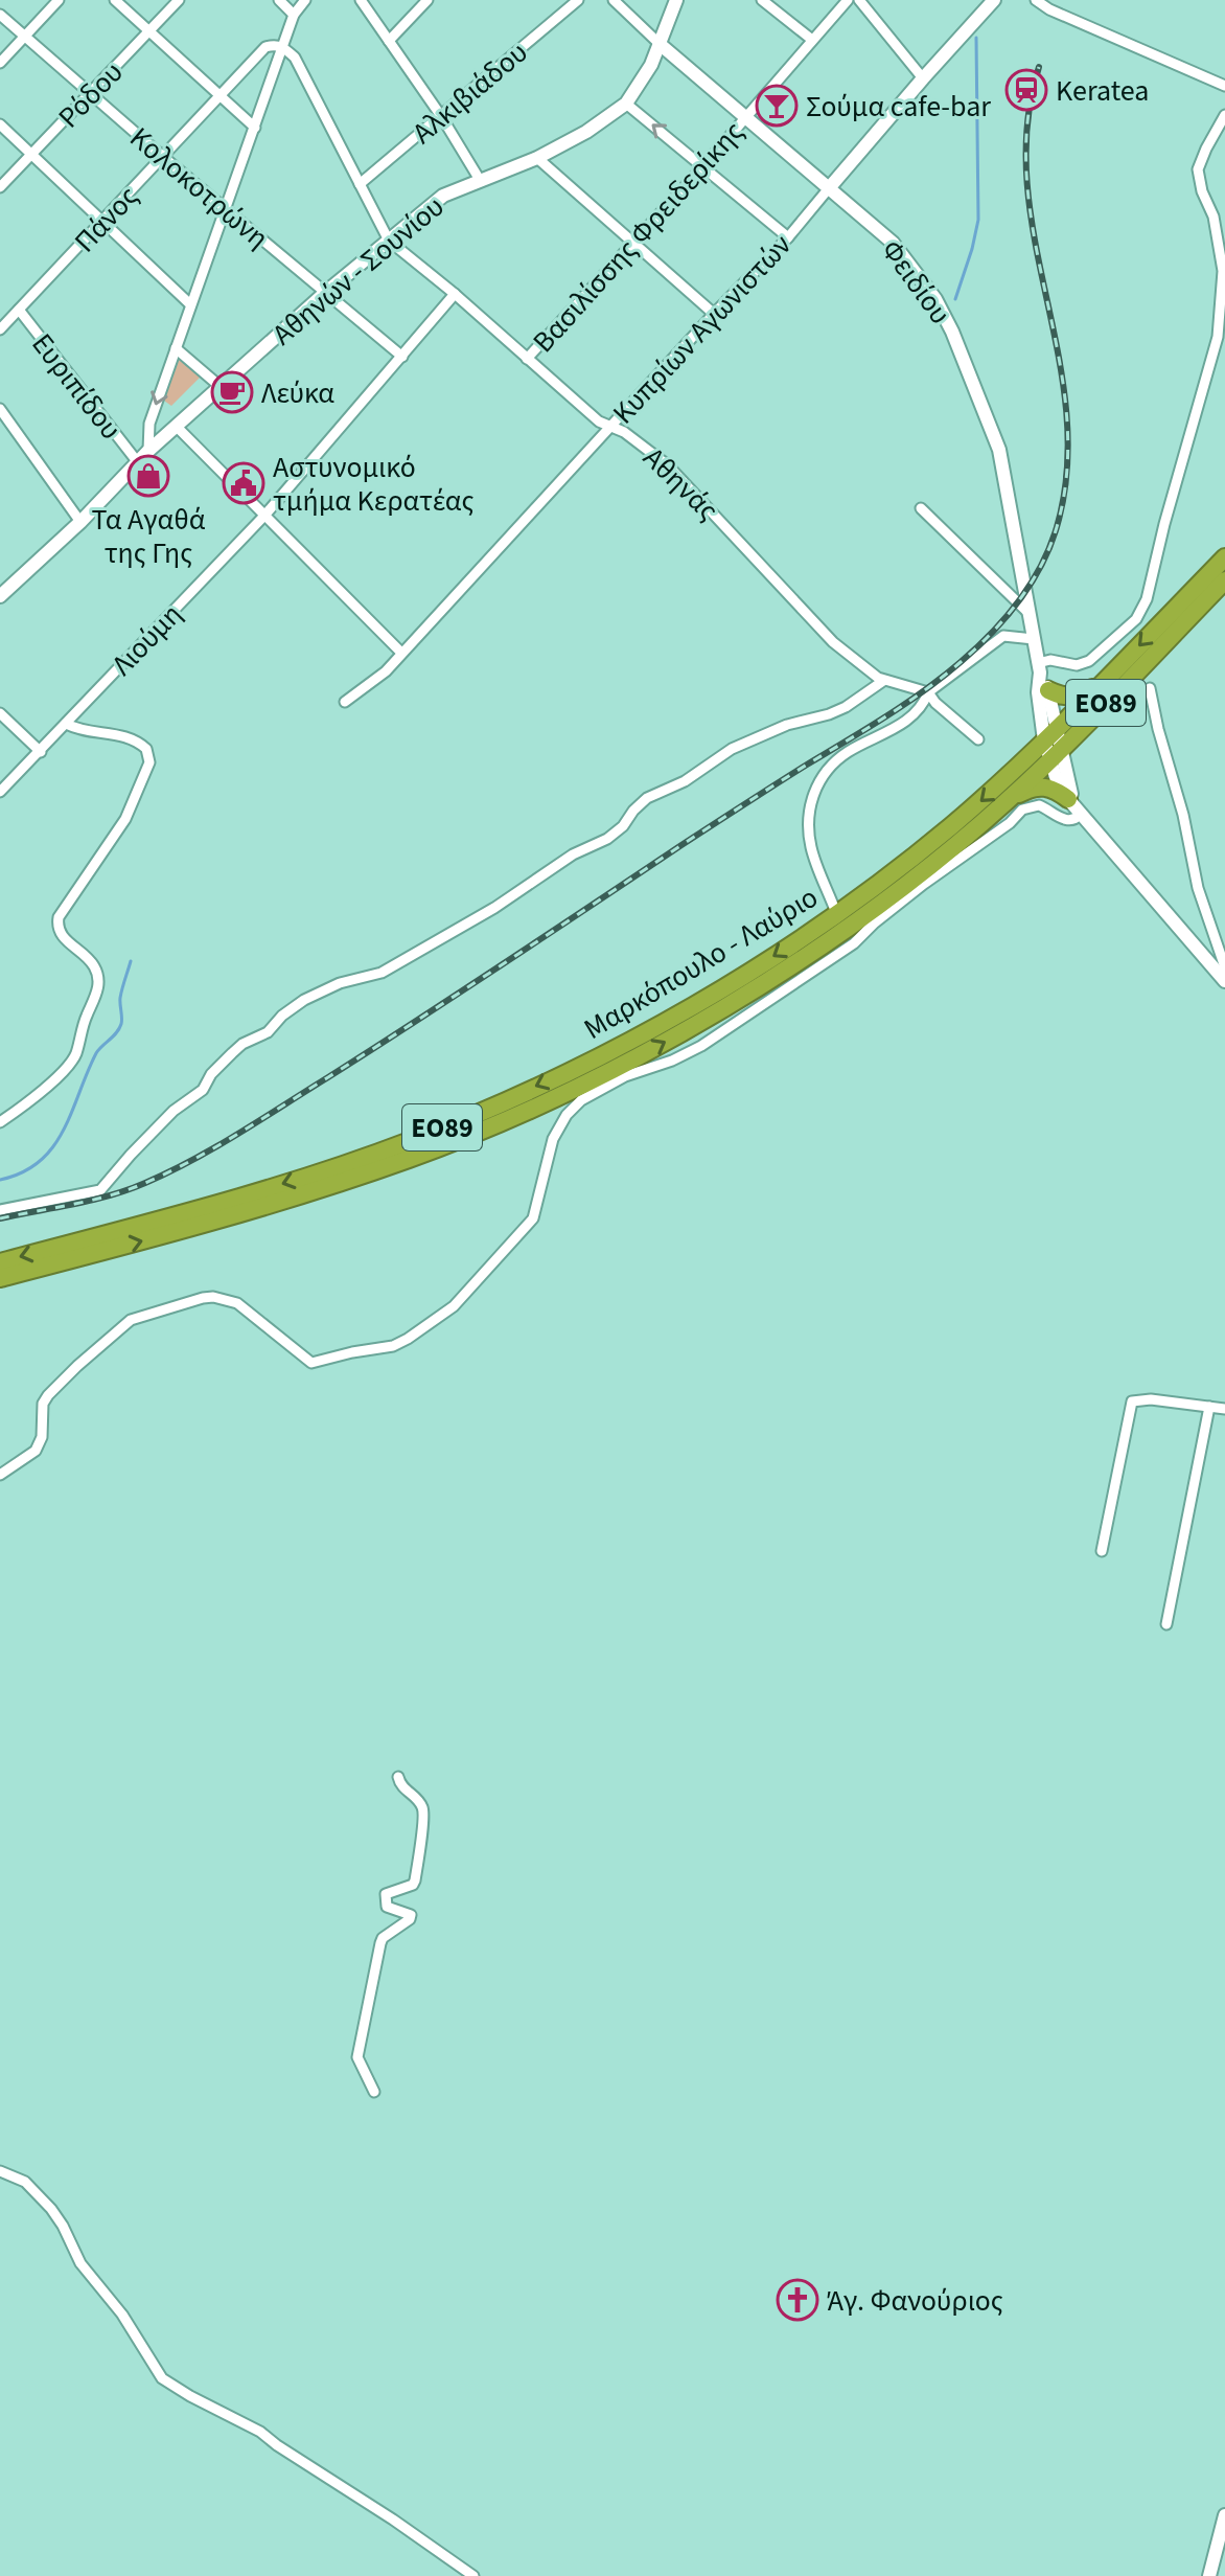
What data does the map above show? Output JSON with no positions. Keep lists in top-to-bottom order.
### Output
{
  "streets": {
    "highway": ["ΕΟ89", "Μαρκόπουλο - Λαύριο"],
    "main road": ["Αθηνών - Σουνίου", "Φειδίου", "Κυπρίων Αγωνιστών"],
    "street": [
      "Αλκιβιάδου",
      "Ρόδου",
      "Κολοκοτρώνη",
      "Πάνος",
      "Βασιλίσσης Φρειδερίκης",
      "Ευριπίδου",
      "Αθηνάς",
      "Λιούμη"
    ]
  },
  "crossings": [
    ["Αλκιβιάδου", "Αθηνάς"],
    ["Ρόδου", "Κολοκοτρώνη"],
    ["Κολοκοτρώνη", "Πάνος"],
    ["Κολοκοτρώνη", "Αθηνών - Σουνίου"],
    ["Κολοκοτρώνη", "Λιούμη"],
    ["Πάνος", "Ευριπίδου"],
    ["Πάνος", "Αθηνάς"],
    ["Βασιλίσσης Φρειδερίκης", "Φειδίου"],
    ["Βασιλίσσης Φρειδερίκης", "Αθηνάς"],
    ["Αθηνών - Σουνίου", "Φειδίου"],
    ["Αθηνών - Σουνίου", "Ευριπίδου"],
    ["Αθηνών - Σουνίου", "Αθηνάς"],
    ["Φειδίου", "Κυπρίων Αγωνιστών"],
    ["Κυπρίων Αγωνιστών", "Αθηνάς"],
    ["Αθηνάς", "Λιούμη"]
  ],
  "places": {
    "station": ["Keratea"],
    "bar": ["Σούμα cafe-bar"],
    "cafe": ["Λεύκα"],
    "shop": ["Τα Αγαθά της Γης"],
    "public building": ["Αστυνομικό τμήμα Κερατέας"],
    "church": ["Άγ. Φανούριος"]
  }
}
